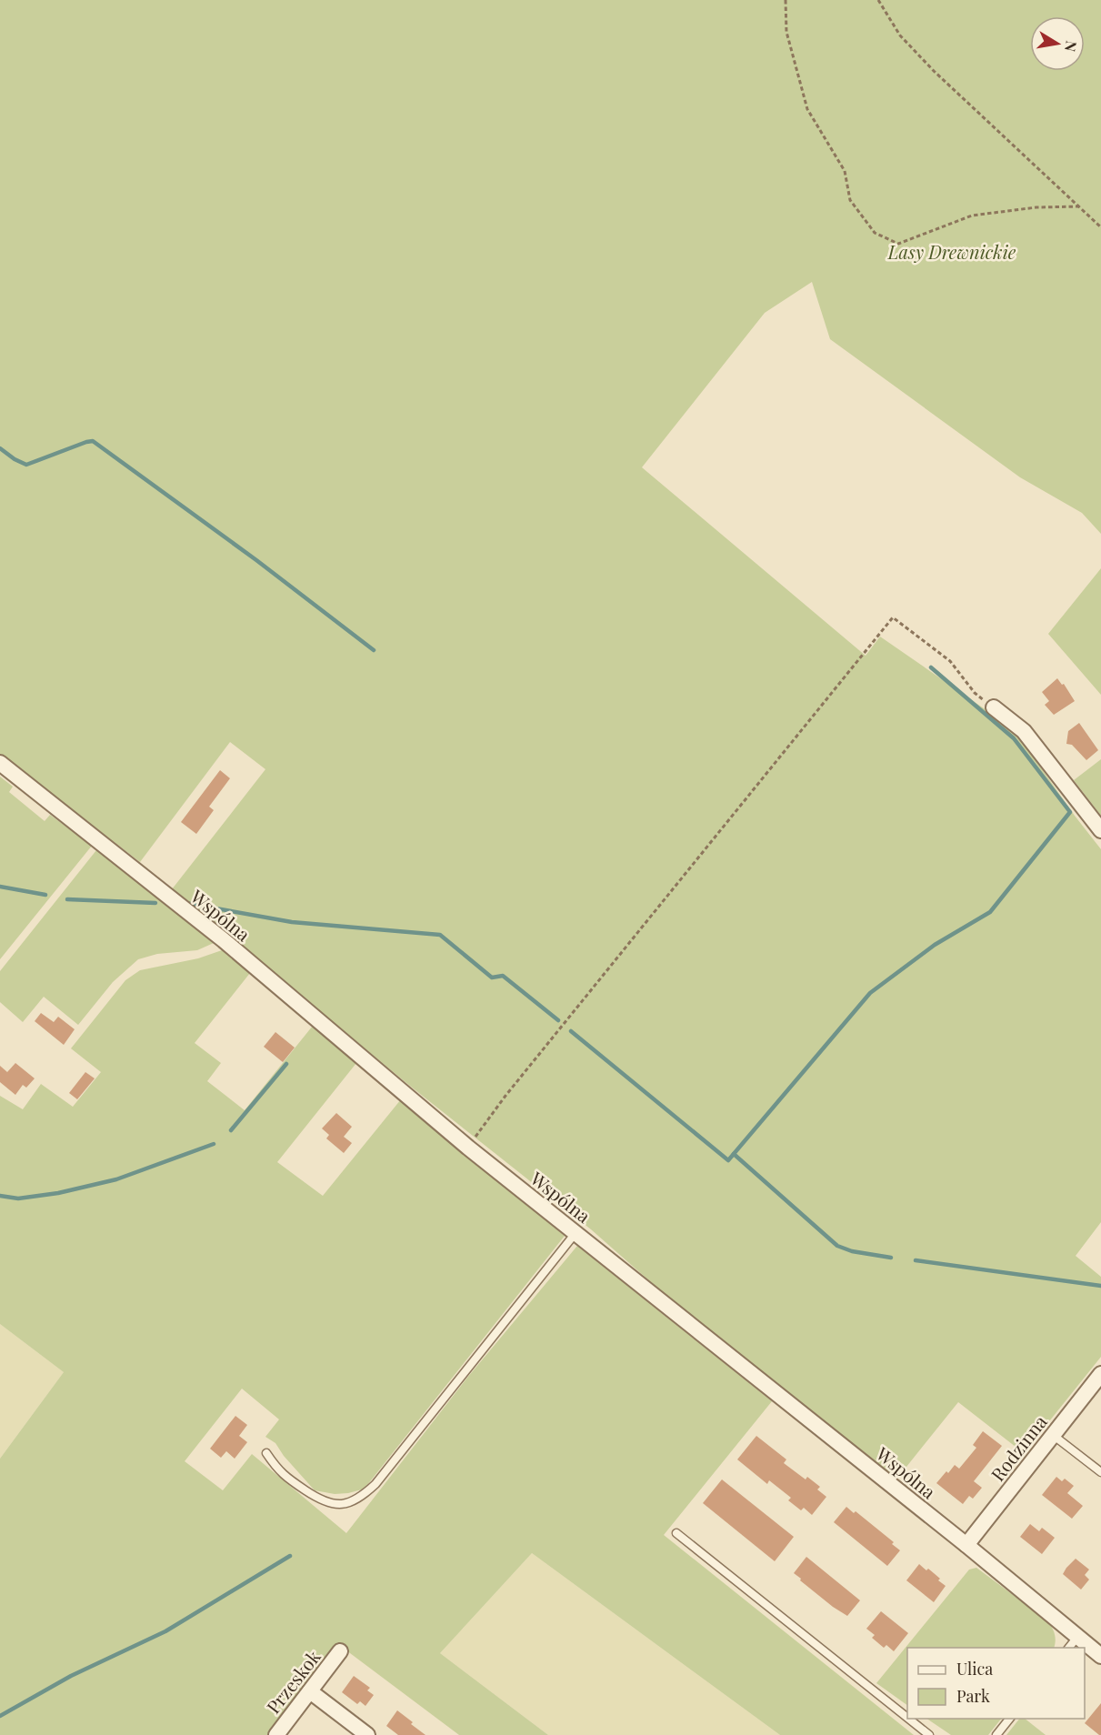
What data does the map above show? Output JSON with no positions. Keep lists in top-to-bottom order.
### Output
{
  "streets": {
    "street": ["Wspólna", "Rodzinna", "Przeskok"]
  },
  "crossings": [
    ["Wspólna", "Rodzinna"]
  ],
  "parks": ["Lasy Drewnickie"],
  "legend": ["Ulica", "Park"],
  "north": "right"
}
